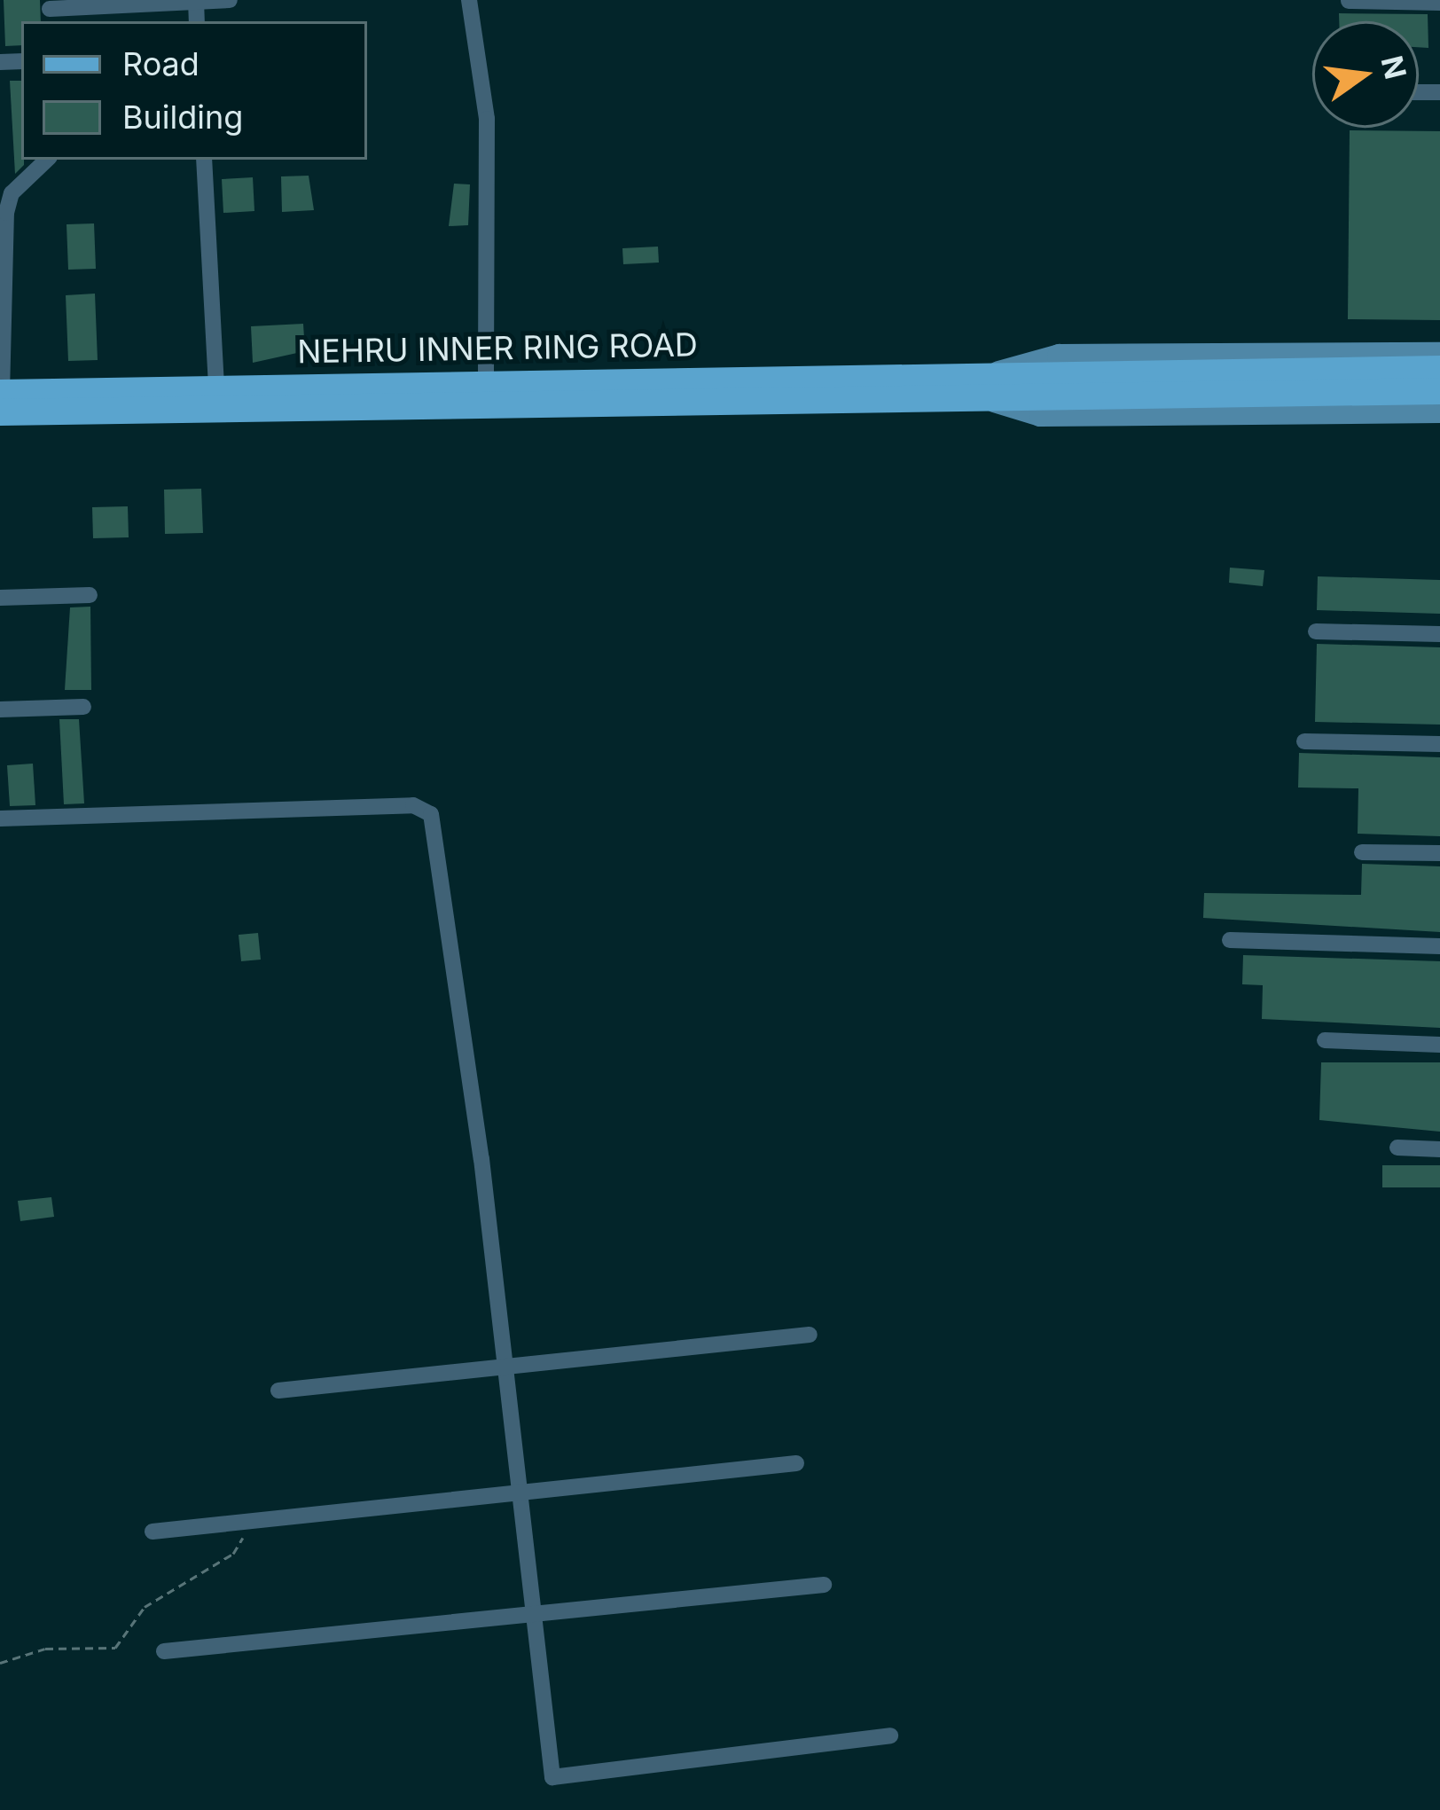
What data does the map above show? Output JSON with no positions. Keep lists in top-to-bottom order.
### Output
{
  "streets": {
    "main road": ["NEHRU INNER RING ROAD"]
  },
  "legend": ["Road", "Building"],
  "north": "right"
}
